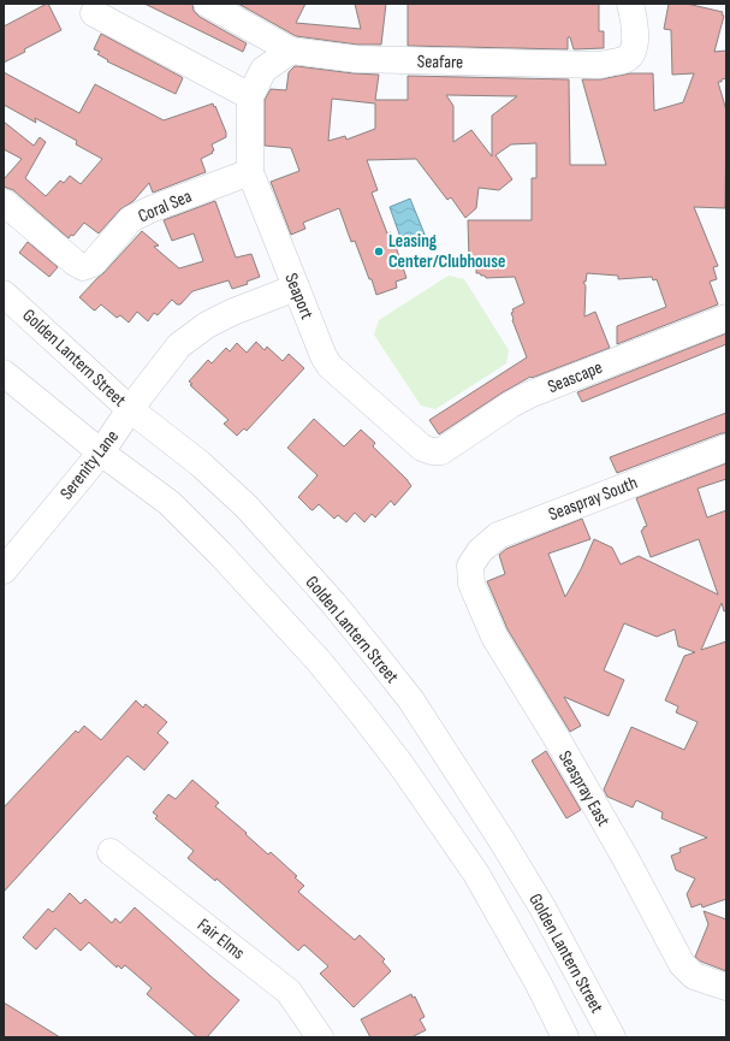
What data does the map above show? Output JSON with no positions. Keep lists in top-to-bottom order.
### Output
{
  "streets": {
    "street": [
      "Seafare",
      "Coral Sea",
      "Seaport",
      "Golden Lantern Street",
      "Seascape",
      "Serenity Lane",
      "Seaspray South",
      "Seaspray East",
      "Fair Elms"
    ]
  },
  "crossings": [
    ["Seafare", "Seaport"],
    ["Coral Sea", "Seaport"],
    ["Seaport", "Seascape"],
    ["Seaport", "Serenity Lane"],
    ["Golden Lantern Street", "Serenity Lane"],
    ["Seaspray South", "Seaspray East"]
  ],
  "places": ["Leasing Center/Clubhouse"]
}
